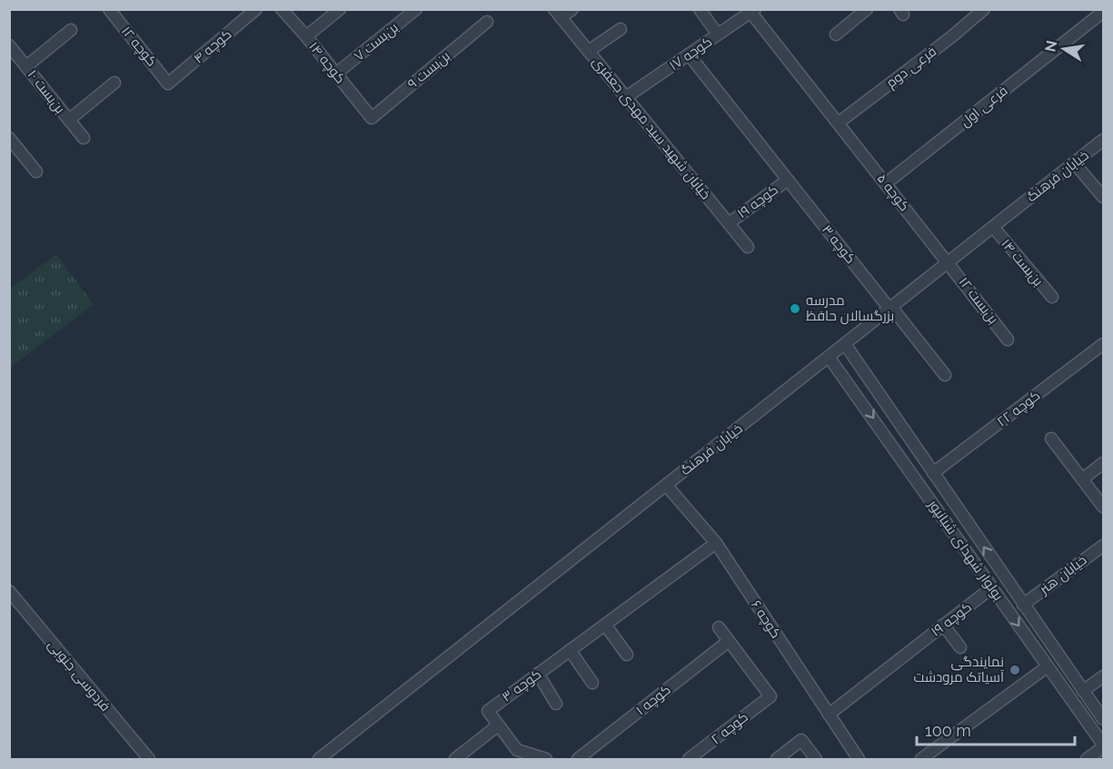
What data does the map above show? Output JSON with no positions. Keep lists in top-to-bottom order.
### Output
{
  "streets": {
    "street": [
      "بن‌بست ۷",
      "کوچه ۱۲",
      "کوچه ۴",
      "کوچه ۱۷",
      "کوچه ۱۴",
      "فرعی دوم",
      "بن‌بست ۹",
      "بن‌بست ۱۰",
      "فرعی اول",
      "خیابان شهید سید مهدی جعفری",
      "خیابان فرهنگ",
      "کوچه ۵",
      "کوچه ۱۹",
      "کوچه ۳",
      "بن‌بست ۱۴",
      "بن‌بست ۱۲",
      "کوچه ۲۲",
      "بولوار شهدای شبانپور",
      "خیابان هنر",
      "کوچه ۶",
      "فردوسی جنوبی",
      "کوچه ۱",
      "کوچه ۲"
    ]
  },
  "crossings": [
    ["بن‌بست ۷", "کوچه ۱۴"],
    ["کوچه ۱۲", "کوچه ۴"],
    ["کوچه ۱۷", "خیابان شهید سید مهدی جعفری"],
    ["کوچه ۱۴", "بن‌بست ۹"],
    ["فرعی دوم", "کوچه ۵"],
    ["فرعی اول", "کوچه ۵"],
    ["خیابان شهید سید مهدی جعفری", "کوچه ۱۹"],
    ["خیابان فرهنگ", "کوچه ۵"],
    ["خیابان فرهنگ", "کوچه ۳"],
    ["خیابان فرهنگ", "بن‌بست ۱۴"],
    ["خیابان فرهنگ", "بن‌بست ۱۲"],
    ["خیابان فرهنگ", "بولوار شهدای شبانپور"],
    ["خیابان فرهنگ", "کوچه ۶"],
    ["کوچه ۵", "بن‌بست ۱۲"],
    ["کوچه ۱۹", "کوچه ۳"],
    ["کوچه ۱۹", "بولوار شهدای شبانپور"],
    ["کوچه ۱۹", "کوچه ۶"],
    ["کوچه ۲۲", "بولوار شهدای شبانپور"],
    ["بولوار شهدای شبانپور", "خیابان هنر"],
    ["کوچه ۱", "کوچه ۲"]
  ],
  "places": ["مدرسه بزرگسالان حافظ", "نمایندگی آسیاتک مرودشت"],
  "scale_bar": "100 m",
  "north": "left"
}
